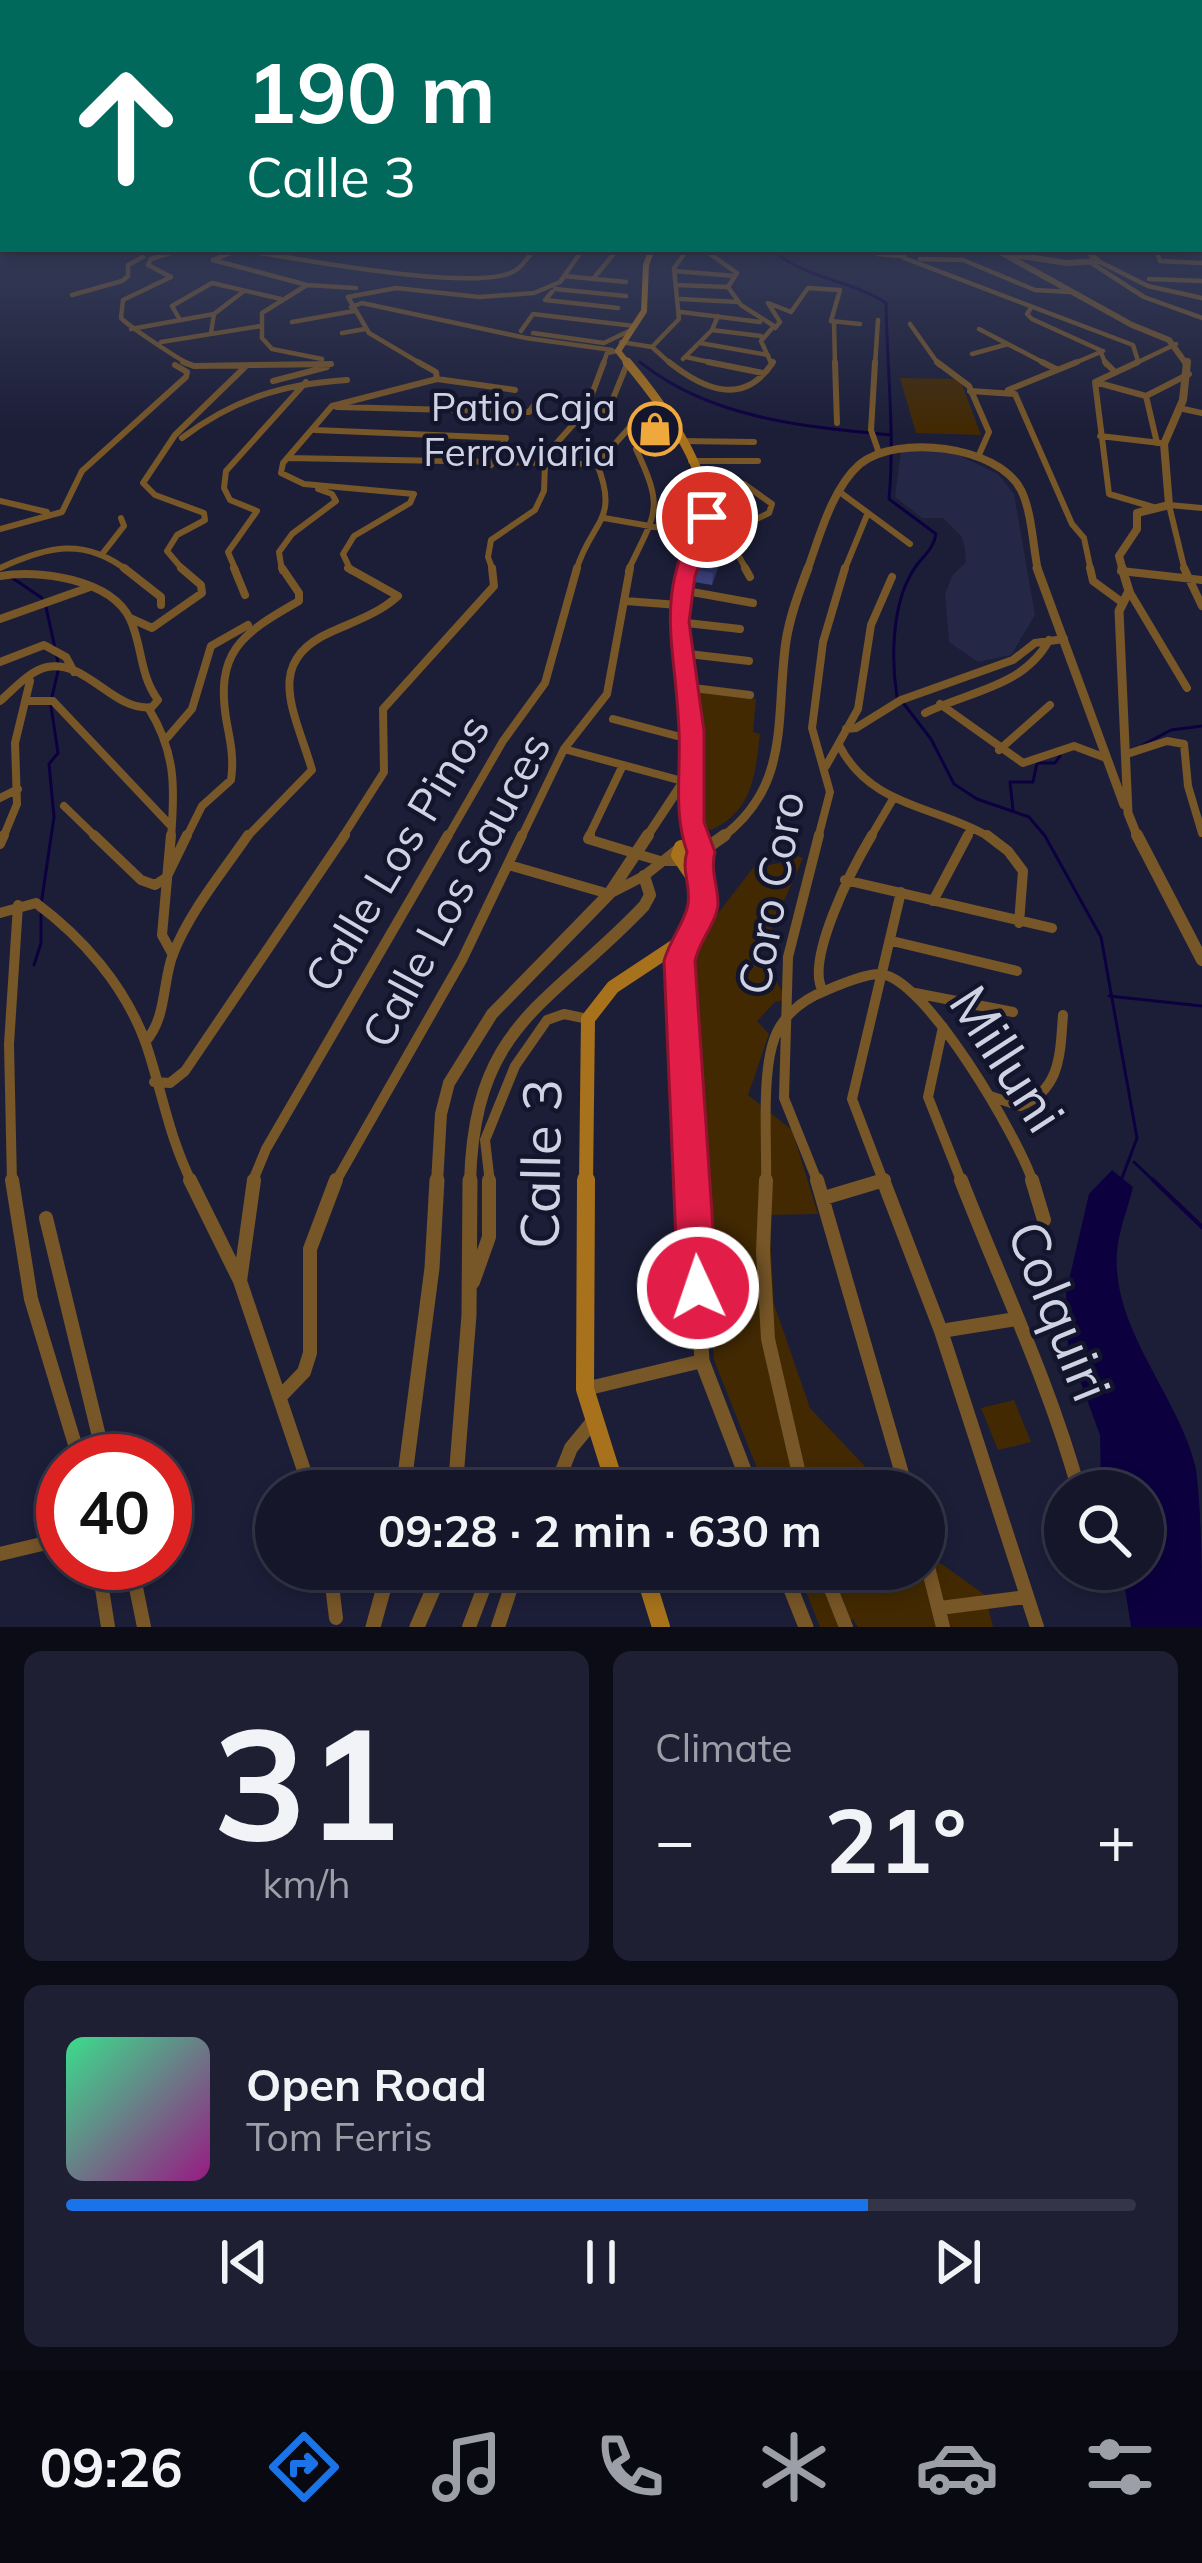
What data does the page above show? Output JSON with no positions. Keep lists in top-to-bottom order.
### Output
{
  "streets": {
    "main road": ["Calle 3"],
    "street": [
      "Calle Los Pinos",
      "Calle Los Sauces",
      "Coro Coro",
      "Milluni",
      "Colquiri"
    ]
  },
  "crossings": [
    ["Coro Coro", "Milluni"],
    ["Milluni", "Colquiri"]
  ],
  "places": {
    "shop": ["Patio Caja Ferroviaria"]
  },
  "page": {
    "turn": ["190 m", "Calle 3"],
    "limit": "40",
    "trip": "09:28 · 2 min · 630 m",
    "tile": [
      ["31", "km/h"],
      "Climate"
    ],
    "heat": ["−", "21°", "+"],
    "song": ["Open Road", "Tom Ferris"],
    "tabs": "09:26"
  }
}
